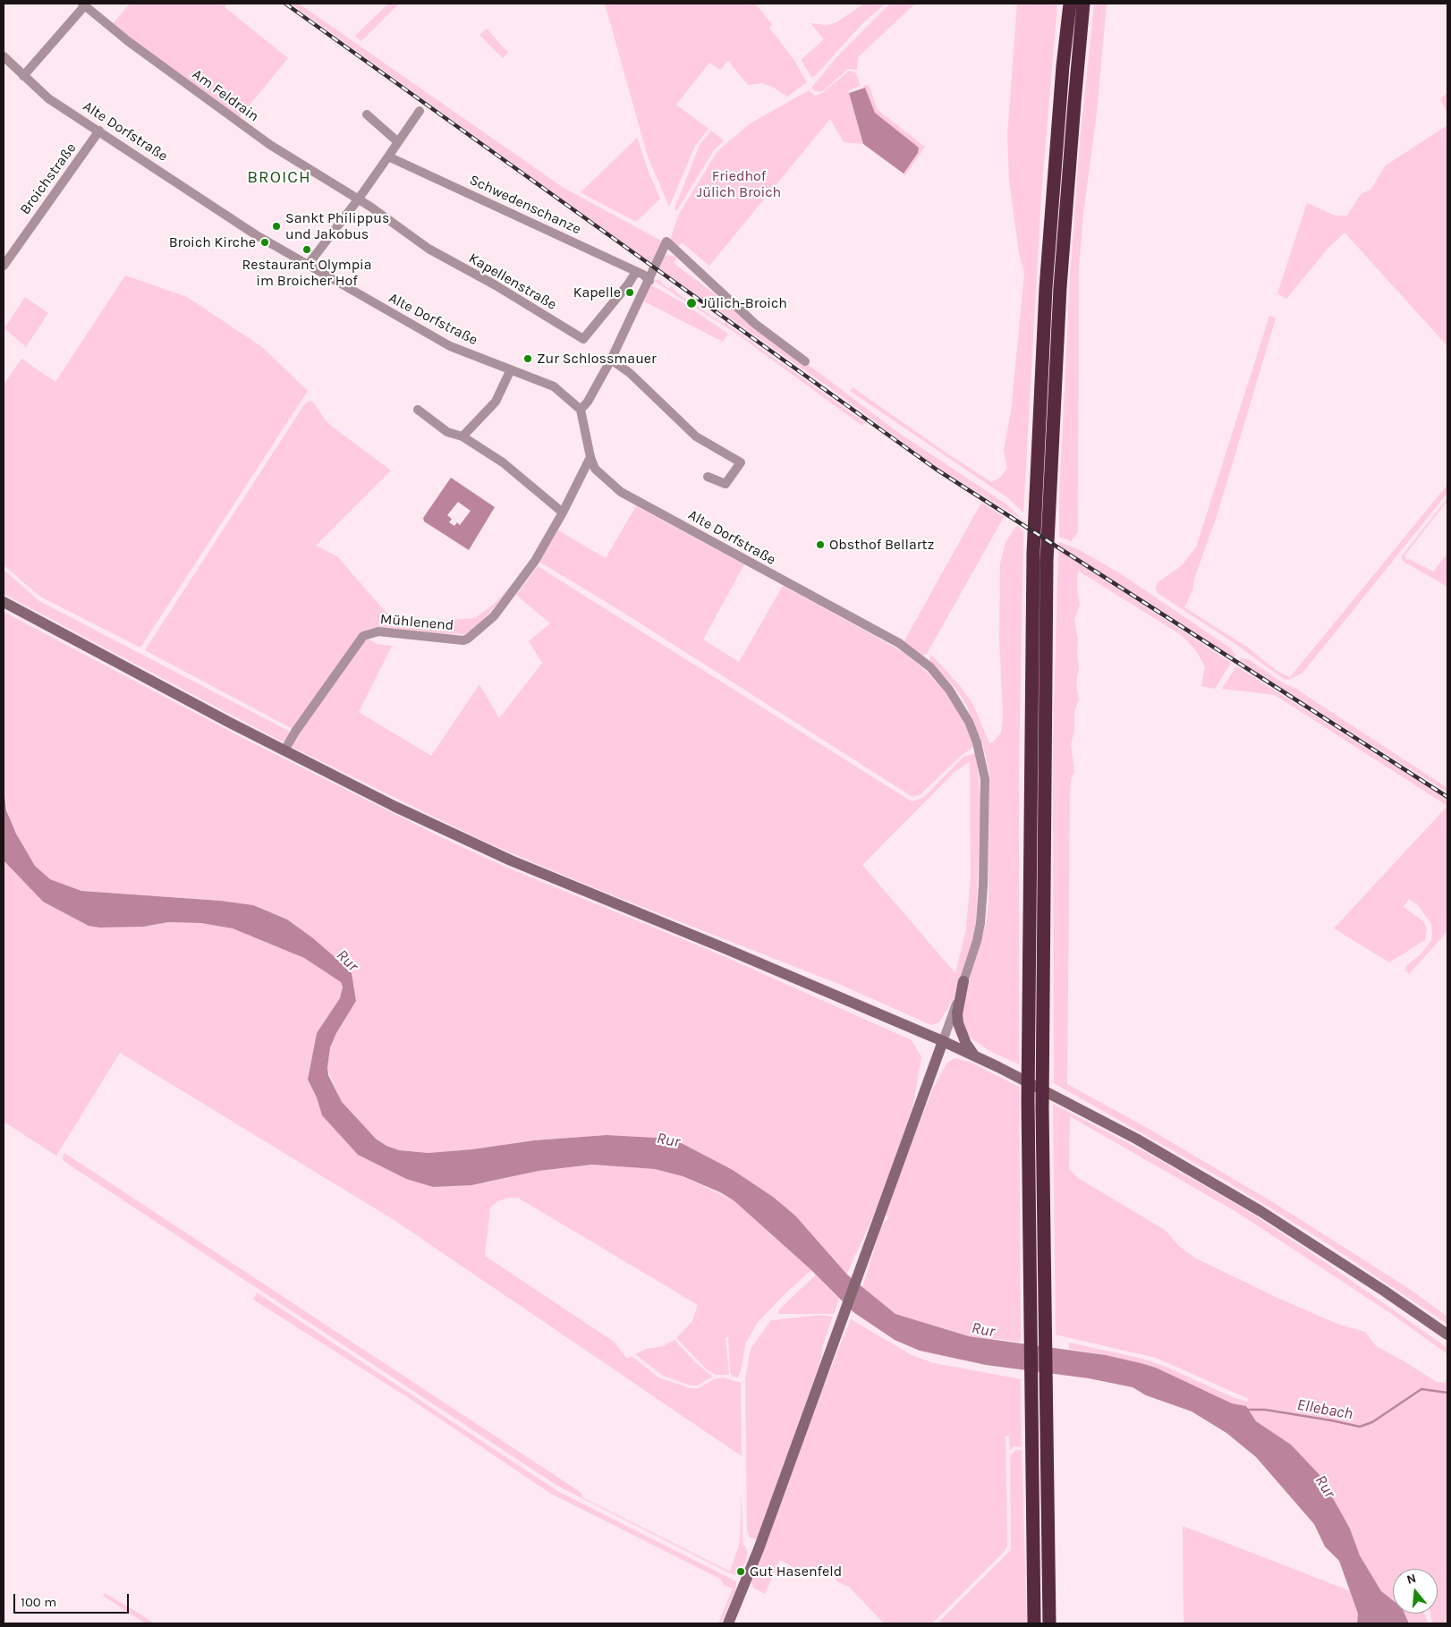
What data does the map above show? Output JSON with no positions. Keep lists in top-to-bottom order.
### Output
{
  "streets": {
    "street": [
      "Am Feldrain",
      "Alte Dorfstraße",
      "Broichstraße",
      "Schwedenschanze",
      "Kapellenstraße",
      "Mühlenend"
    ]
  },
  "crossings": [
    ["Am Feldrain", "Kapellenstraße"],
    ["Alte Dorfstraße", "Broichstraße"],
    ["Alte Dorfstraße", "Mühlenend"],
    ["Schwedenschanze", "Kapellenstraße"]
  ],
  "districts": ["BROICH"],
  "water": ["Rur", "Ellebach"],
  "parks": ["Friedhof Jülich Broich"],
  "places": [
    "Sankt Philippus und Jakobus",
    "Broich Kirche",
    "Restaurant Olympia im Broicher Hof",
    "Kapelle",
    "Jülich-Broich",
    "Zur Schlossmauer",
    "Obsthof Bellartz",
    "Gut Hasenfeld"
  ],
  "scale_bar": "100 m",
  "north": "top"
}
